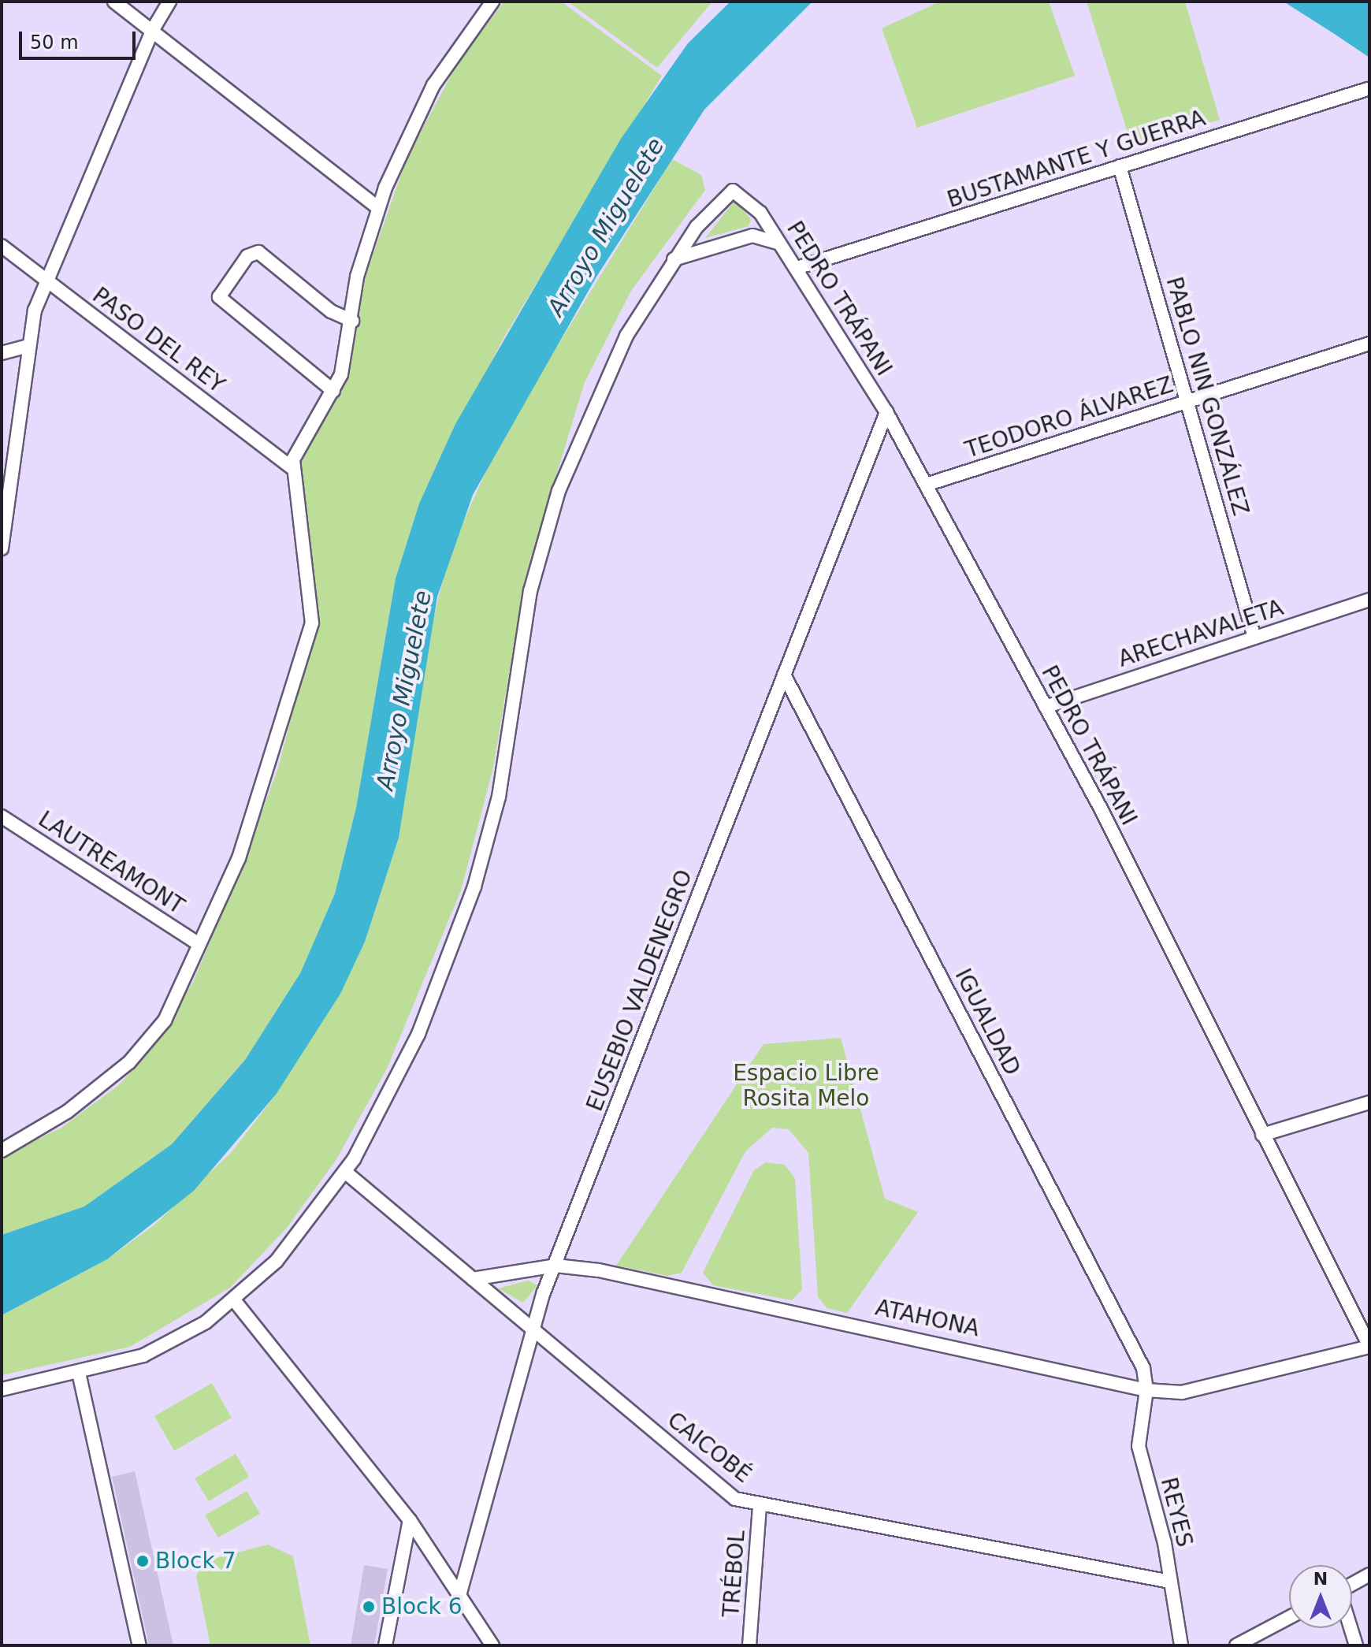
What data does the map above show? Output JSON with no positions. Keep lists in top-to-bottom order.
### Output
{
  "streets": {
    "street": [
      "BUSTAMANTE Y GUERRA",
      "PEDRO TRÁPANI",
      "PASO DEL REY",
      "PABLO NIN GONZÁLEZ",
      "TEODORO ÁLVAREZ",
      "ARECHAVALETA",
      "LAUTREAMONT",
      "EUSEBIO VALDENEGRO",
      "IGUALDAD",
      "ATAHONA",
      "CAICOBÉ",
      "REYES",
      "TRÉBOL"
    ]
  },
  "crossings": [
    ["BUSTAMANTE Y GUERRA", "PEDRO TRÁPANI"],
    ["BUSTAMANTE Y GUERRA", "PABLO NIN GONZÁLEZ"],
    ["PEDRO TRÁPANI", "TEODORO ÁLVAREZ"],
    ["PEDRO TRÁPANI", "ARECHAVALETA"],
    ["PEDRO TRÁPANI", "EUSEBIO VALDENEGRO"],
    ["PEDRO TRÁPANI", "ATAHONA"],
    ["PABLO NIN GONZÁLEZ", "TEODORO ÁLVAREZ"],
    ["PABLO NIN GONZÁLEZ", "ARECHAVALETA"],
    ["EUSEBIO VALDENEGRO", "IGUALDAD"],
    ["EUSEBIO VALDENEGRO", "ATAHONA"],
    ["EUSEBIO VALDENEGRO", "CAICOBÉ"],
    ["IGUALDAD", "ATAHONA"],
    ["IGUALDAD", "REYES"],
    ["ATAHONA", "CAICOBÉ"],
    ["ATAHONA", "REYES"],
    ["CAICOBÉ", "REYES"],
    ["CAICOBÉ", "TRÉBOL"]
  ],
  "water": ["Arroyo Miguelete"],
  "parks": ["Espacio Libre Rosita Melo"],
  "places": ["Block 7", "Block 6"],
  "scale_bar": "50 m",
  "north": "top"
}
